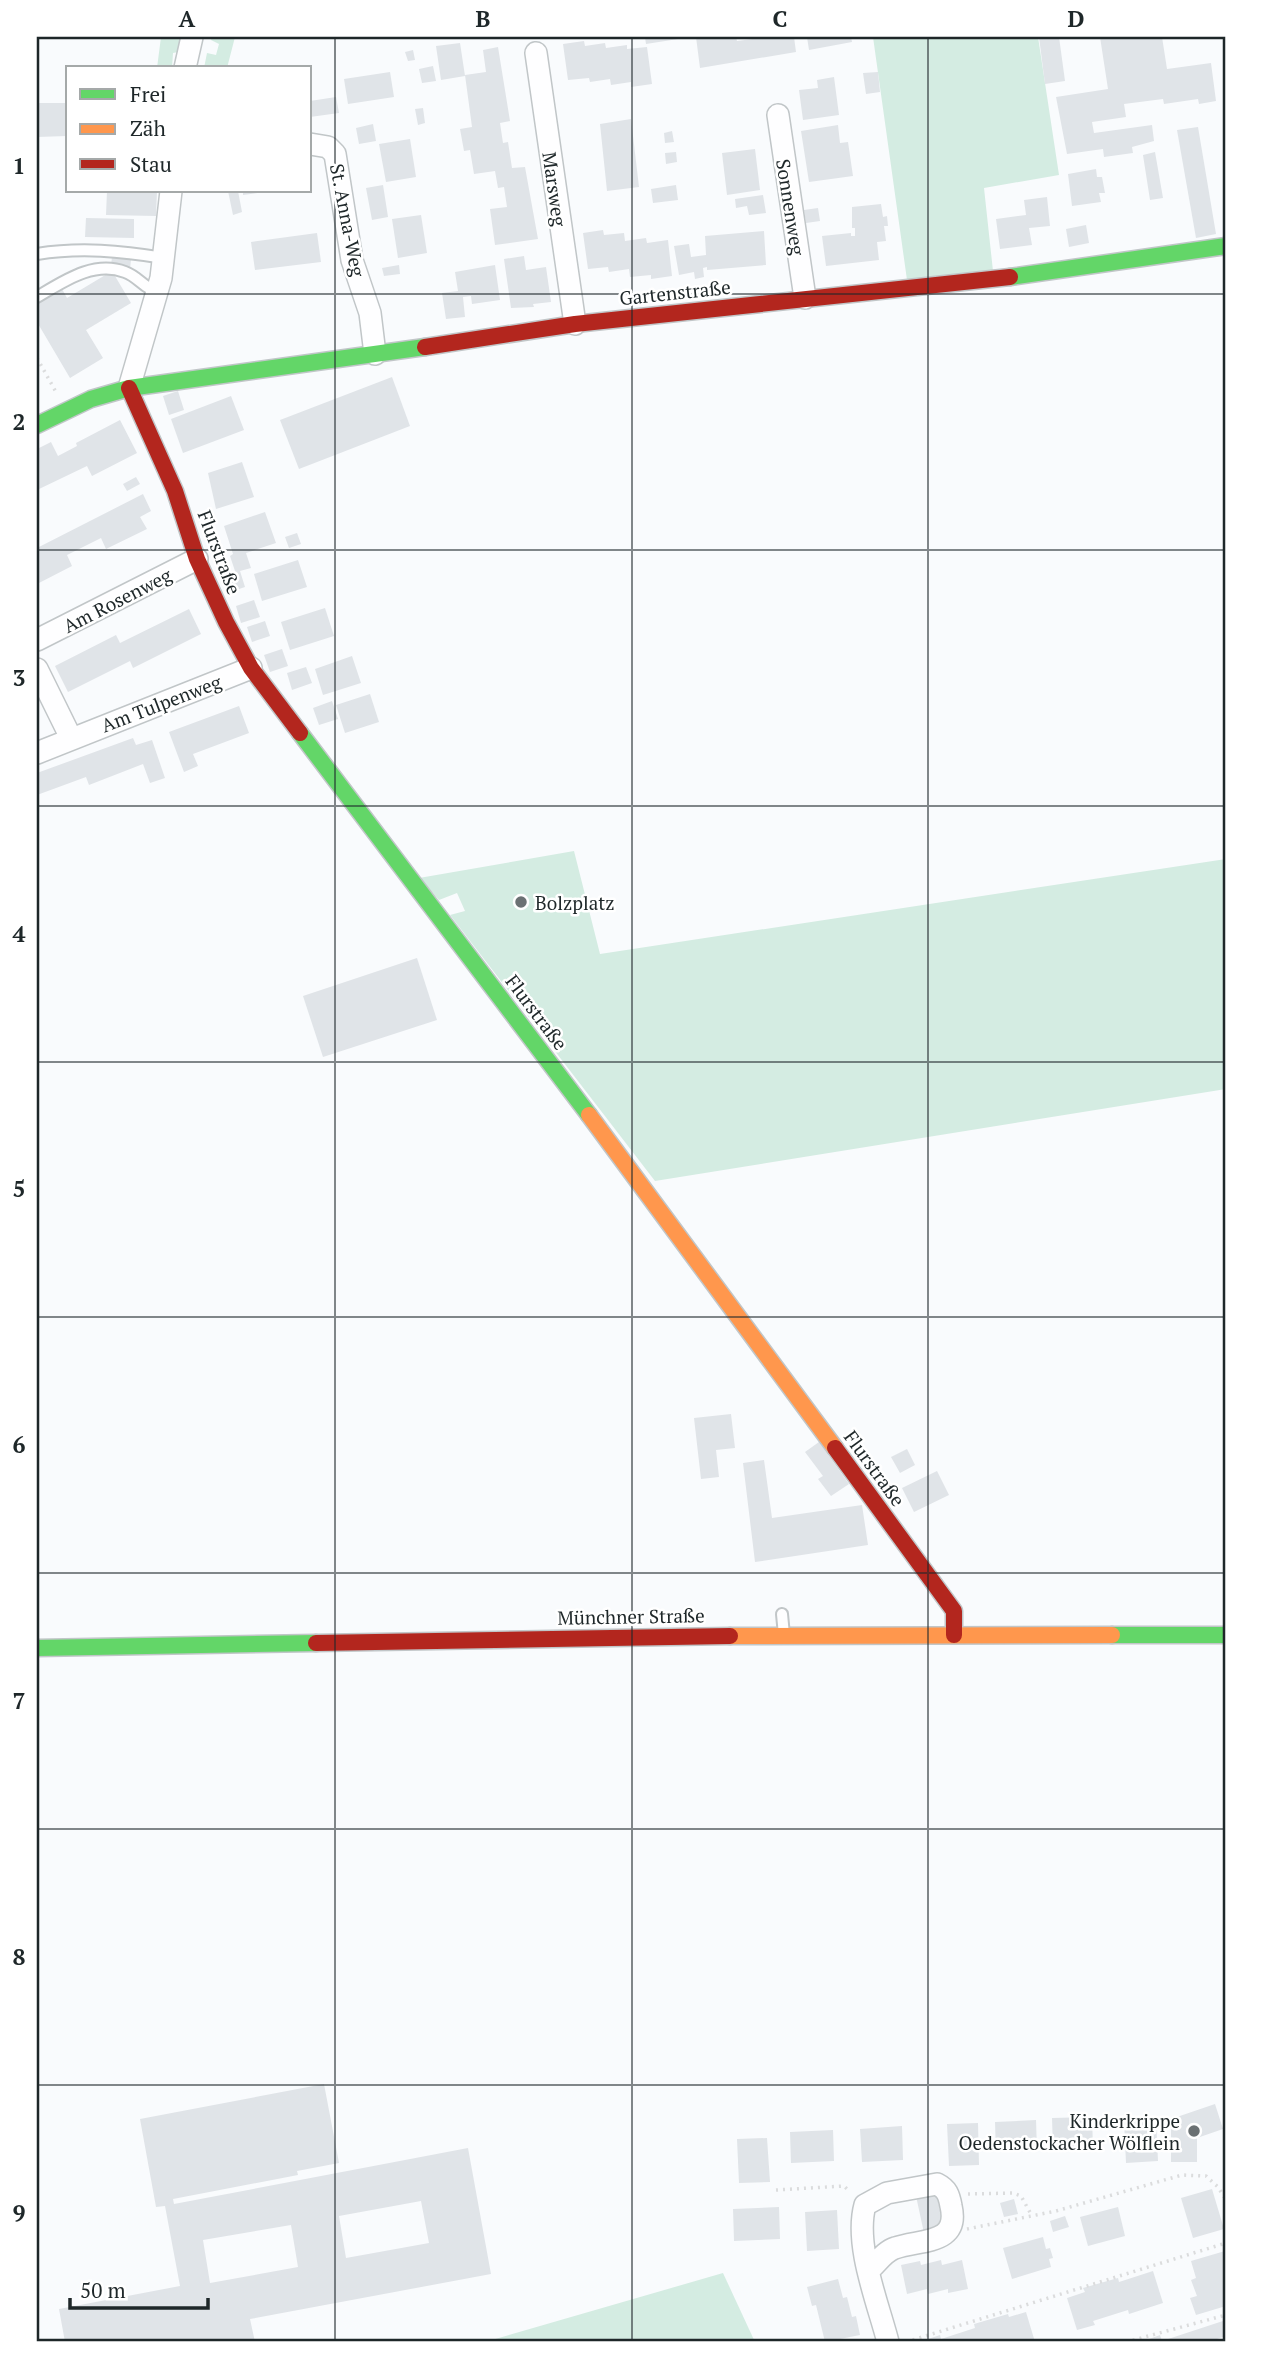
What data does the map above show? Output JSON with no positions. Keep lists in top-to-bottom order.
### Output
{
  "streets": {
    "street": [
      "Marsweg",
      "Sonnenweg",
      "St. Anna-Weg",
      "Gartenstraße",
      "Flurstraße",
      "Am Rosenweg",
      "Am Tulpenweg",
      "Münchner Straße"
    ]
  },
  "crossings": [
    ["Marsweg", "Gartenstraße"],
    ["Sonnenweg", "Gartenstraße"],
    ["St. Anna-Weg", "Gartenstraße"],
    ["Gartenstraße", "Flurstraße"],
    ["Flurstraße", "Am Rosenweg"],
    ["Flurstraße", "Am Tulpenweg"],
    ["Flurstraße", "Münchner Straße"]
  ],
  "places": ["Bolzplatz", "Kinderkrippe Oedenstockacher Wölflein"],
  "legend": ["Frei", "Zäh", "Stau"],
  "scale_bar": "50 m",
  "grid": {
    "columns": [
      "A",
      "B",
      "C",
      "D"
    ],
    "rows": [
      "1",
      "2",
      "3",
      "4",
      "5",
      "6",
      "7",
      "8",
      "9"
    ]
  }
}
